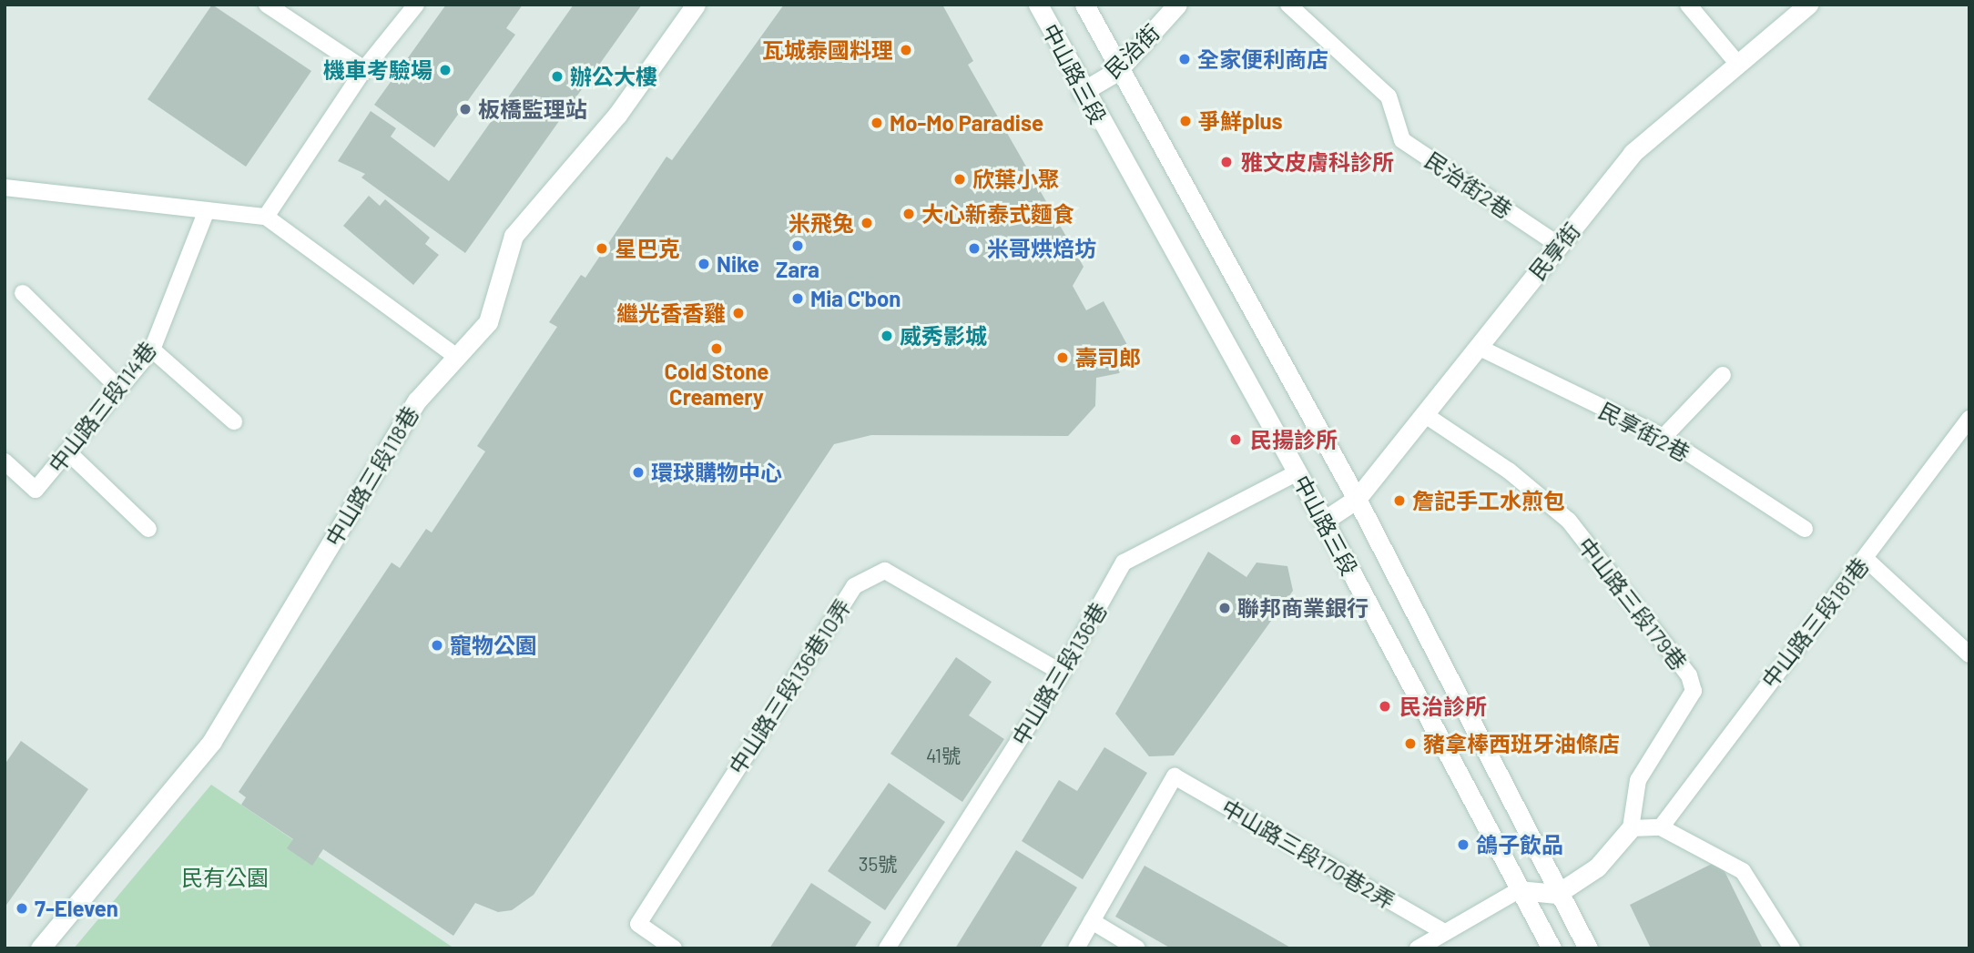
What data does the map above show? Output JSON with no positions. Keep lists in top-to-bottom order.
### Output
{
  "streets": {
    "street": [
      "民治街",
      "中山路三段",
      "民享街",
      "中山路三段118巷"
    ],
    "lane": [
      "民治街2巷",
      "中山路三段114巷",
      "民享街2巷",
      "中山路三段179巷",
      "中山路三段181巷",
      "中山路三段136巷",
      "中山路三段136巷10弄",
      "中山路三段170巷2弄"
    ]
  },
  "crossings": [
    ["民治街", "中山路三段"],
    ["中山路三段", "民享街"],
    ["中山路三段", "中山路三段136巷"],
    ["民治街2巷", "民享街"],
    ["民享街", "民享街2巷"],
    ["民享街", "中山路三段179巷"],
    ["中山路三段136巷", "中山路三段136巷10弄"]
  ],
  "parks": ["民有公園"],
  "places": [
    "瓦城泰國料理",
    "全家便利商店",
    "機車考驗場",
    "辦公大樓",
    "板橋監理站",
    "爭鮮plus",
    "Mo-Mo Paradise",
    "雅文皮膚科診所",
    "欣葉小聚",
    "大心新泰式麵食",
    "米飛兔",
    "Zara",
    "星巴克",
    "米哥烘焙坊",
    "Nike",
    "Mia C'bon",
    "繼光香香雞",
    "威秀影城",
    "Cold Stone Creamery",
    "壽司郎",
    "民揚診所",
    "環球購物中心",
    "詹記手工水煎包",
    "聯邦商業銀行",
    "寵物公園",
    "民治診所",
    "豬拿棒西班牙油條店",
    "鴿子飲品",
    "7-Eleven"
  ],
  "house_numbers": ["41號", "35號"]
}
